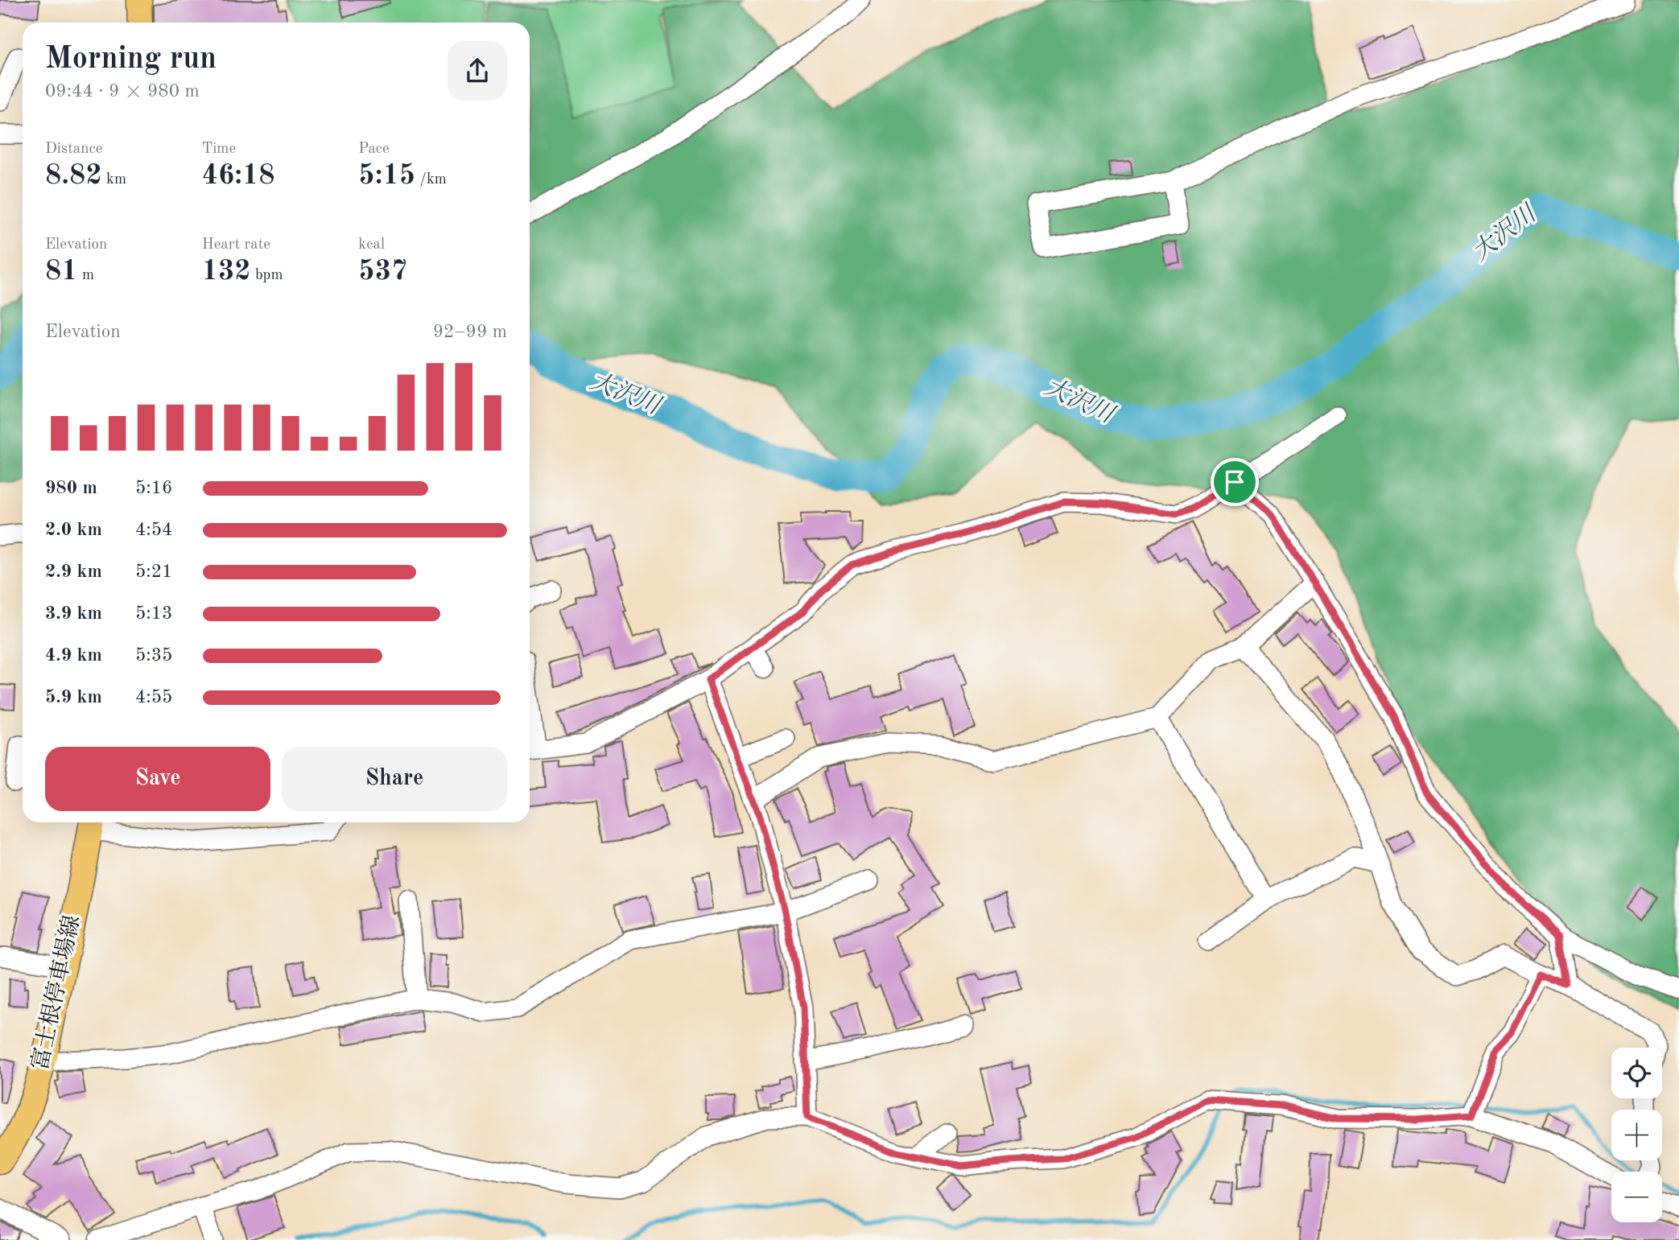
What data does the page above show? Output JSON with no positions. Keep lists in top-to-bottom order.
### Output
{
  "streets": {
    "main road": ["富士根停車場線"]
  },
  "water": ["大沢川"],
  "page": {
    "heading": ["Morning run", "09:44 · 9 × 980 m"],
    "stats": [
      ["Distance", "8.82 km"],
      ["Time", "46:18"],
      ["Pace", "5:15 /km"],
      ["Elevation", "81 m"],
      ["Heart rate", "132 bpm"],
      ["kcal", "537"]
    ],
    "chart": ["Elevation", "92–99 m"],
    "list": [
      {
        "name": "980 m",
        "note": "5:16"
      },
      {
        "name": "2.0 km",
        "note": "4:54"
      },
      {
        "name": "2.9 km",
        "note": "5:21"
      },
      {
        "name": "3.9 km",
        "note": "5:13"
      },
      {
        "name": "4.9 km",
        "note": "5:35"
      },
      {
        "name": "5.9 km",
        "note": "4:55"
      }
    ],
    "buttons": ["Save", "Share"],
    "map_buttons": ["+", "−"]
  }
}
